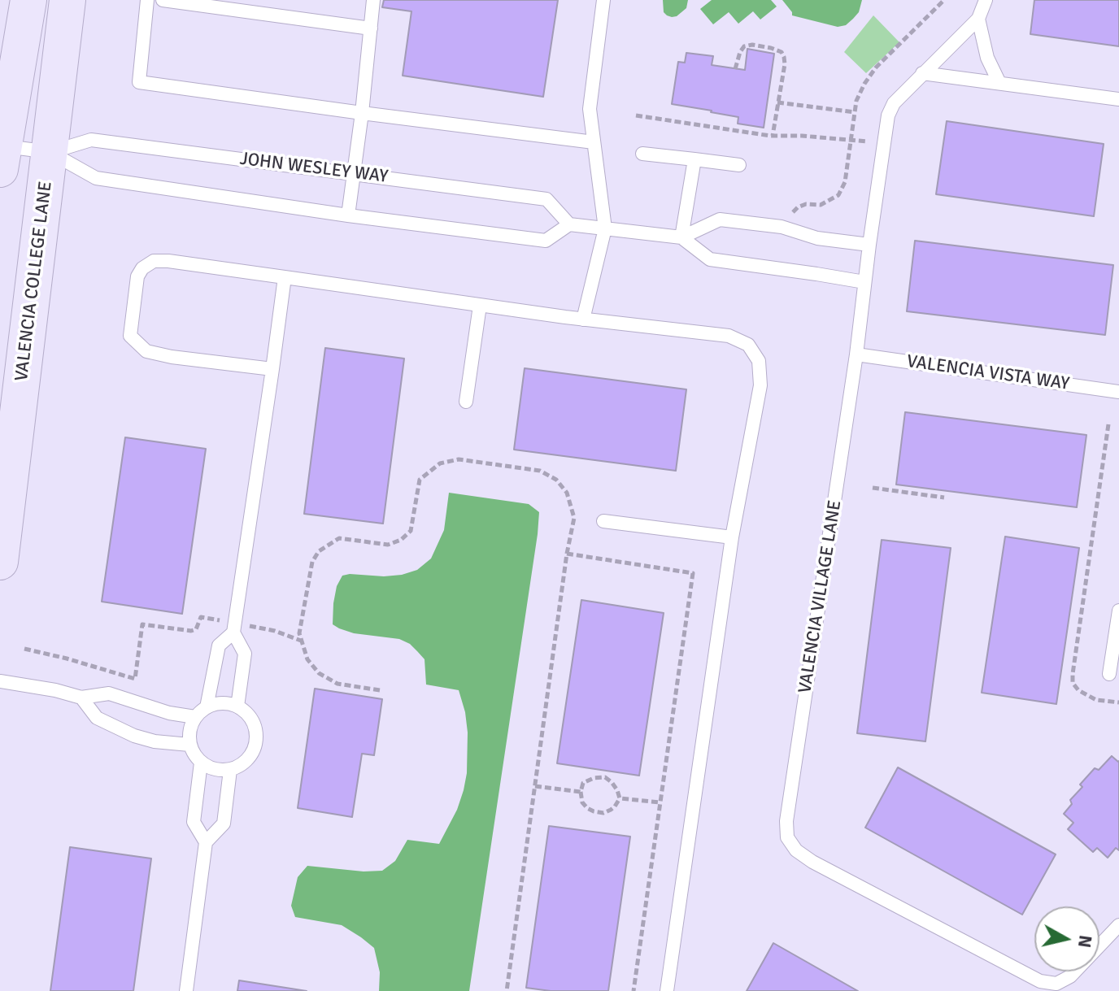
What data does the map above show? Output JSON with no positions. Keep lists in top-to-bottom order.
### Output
{
  "streets": {
    "street": ["VALENCIA COLLEGE LANE"],
    "lane": ["JOHN WESLEY WAY", "VALENCIA VISTA WAY", "VALENCIA VILLAGE LANE"]
  },
  "crossings": [
    ["JOHN WESLEY WAY", "VALENCIA COLLEGE LANE"],
    ["VALENCIA VISTA WAY", "VALENCIA VILLAGE LANE"]
  ],
  "north": "right"
}
